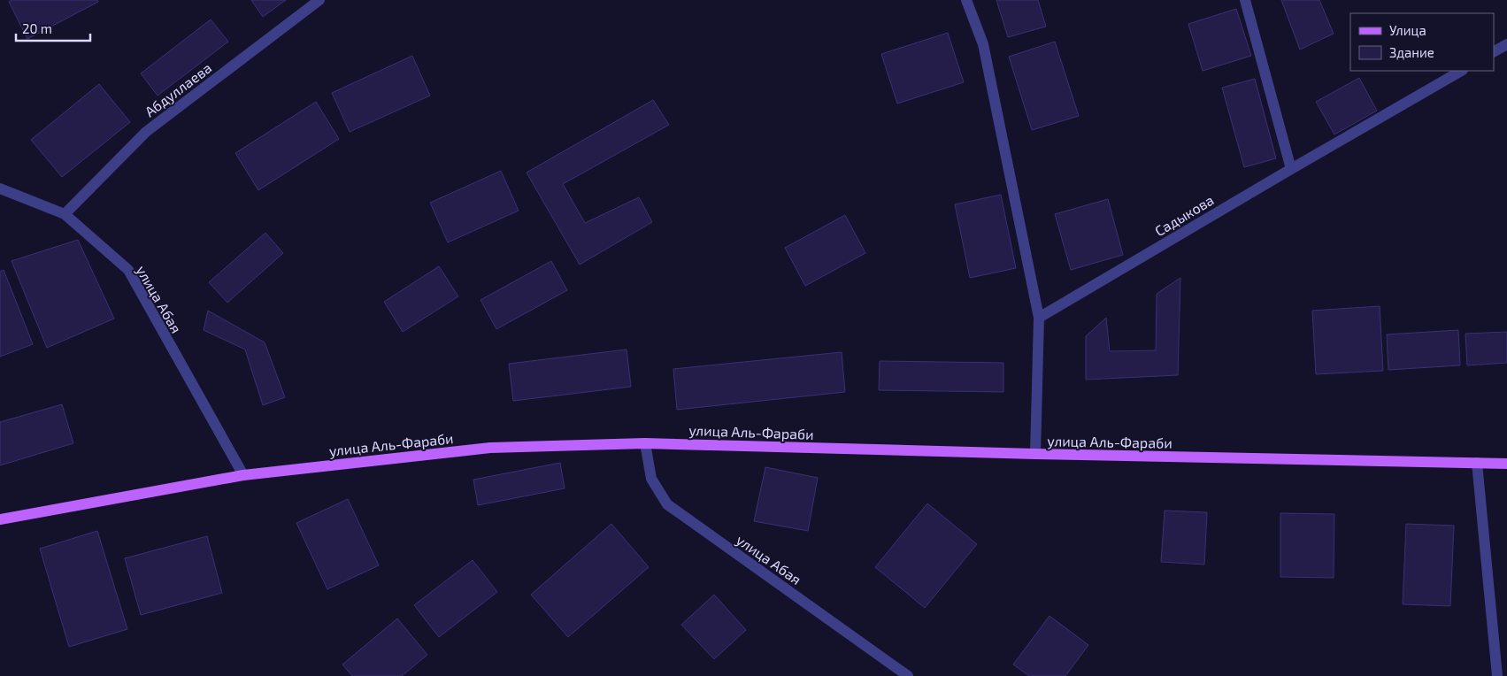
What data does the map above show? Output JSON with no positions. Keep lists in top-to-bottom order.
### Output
{
  "streets": {
    "main road": ["улица Аль-Фараби"],
    "street": ["Абдуллаева", "Садыкова", "улица Абая"]
  },
  "crossings": [
    ["Абдуллаева", "улица Абая"],
    ["улица Абая", "улица Аль-Фараби"]
  ],
  "legend": ["Улица", "Здание"],
  "scale_bar": "20 m"
}
